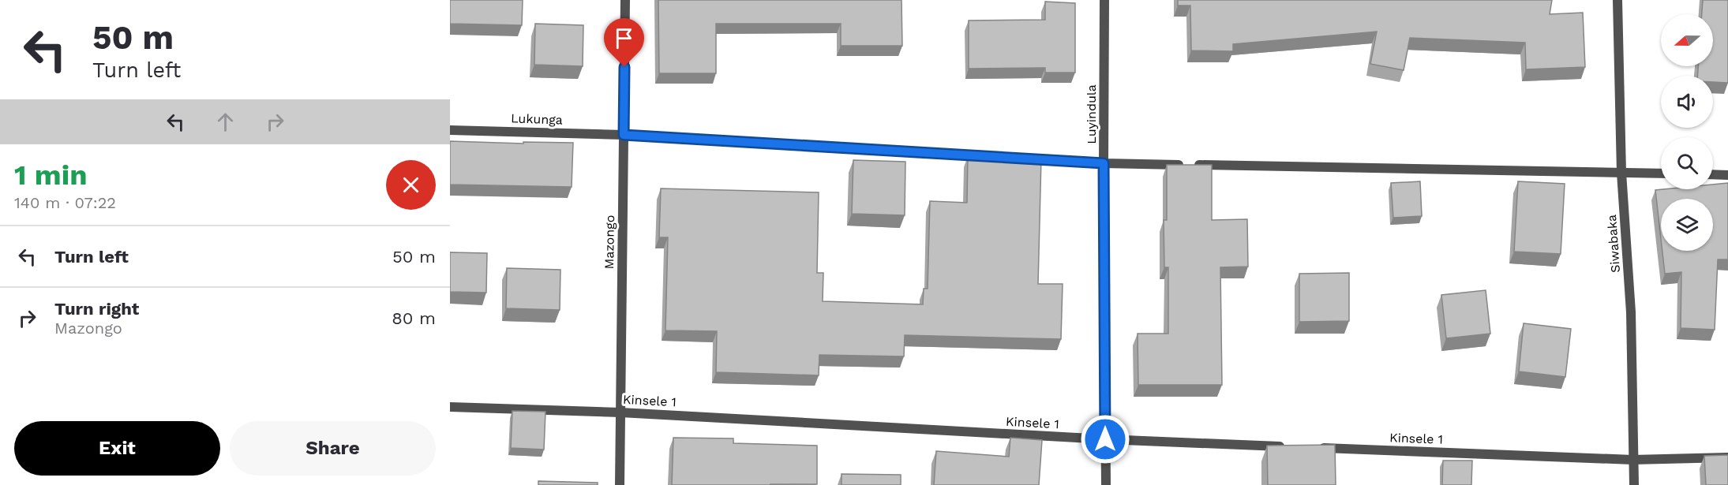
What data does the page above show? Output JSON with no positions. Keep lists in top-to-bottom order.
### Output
{
  "streets": {
    "street": [
      "Luyindula",
      "Lukunga",
      "Mazongo",
      "Siwabaka",
      "Kinsele 1"
    ]
  },
  "crossings": [
    ["Luyindula", "Lukunga"],
    ["Luyindula", "Kinsele 1"],
    ["Lukunga", "Mazongo"],
    ["Lukunga", "Siwabaka"],
    ["Mazongo", "Kinsele 1"],
    ["Siwabaka", "Kinsele 1"]
  ],
  "north": "left",
  "page": {
    "turn": ["50 m", "Turn left"],
    "heading": ["1 min", "140 m · 07:22"],
    "list": [
      {
        "name": "Turn left",
        "value": "50 m"
      },
      {
        "name": "Turn right",
        "note": "Mazongo",
        "value": "80 m"
      }
    ],
    "buttons": ["Exit", "Share"]
  }
}
